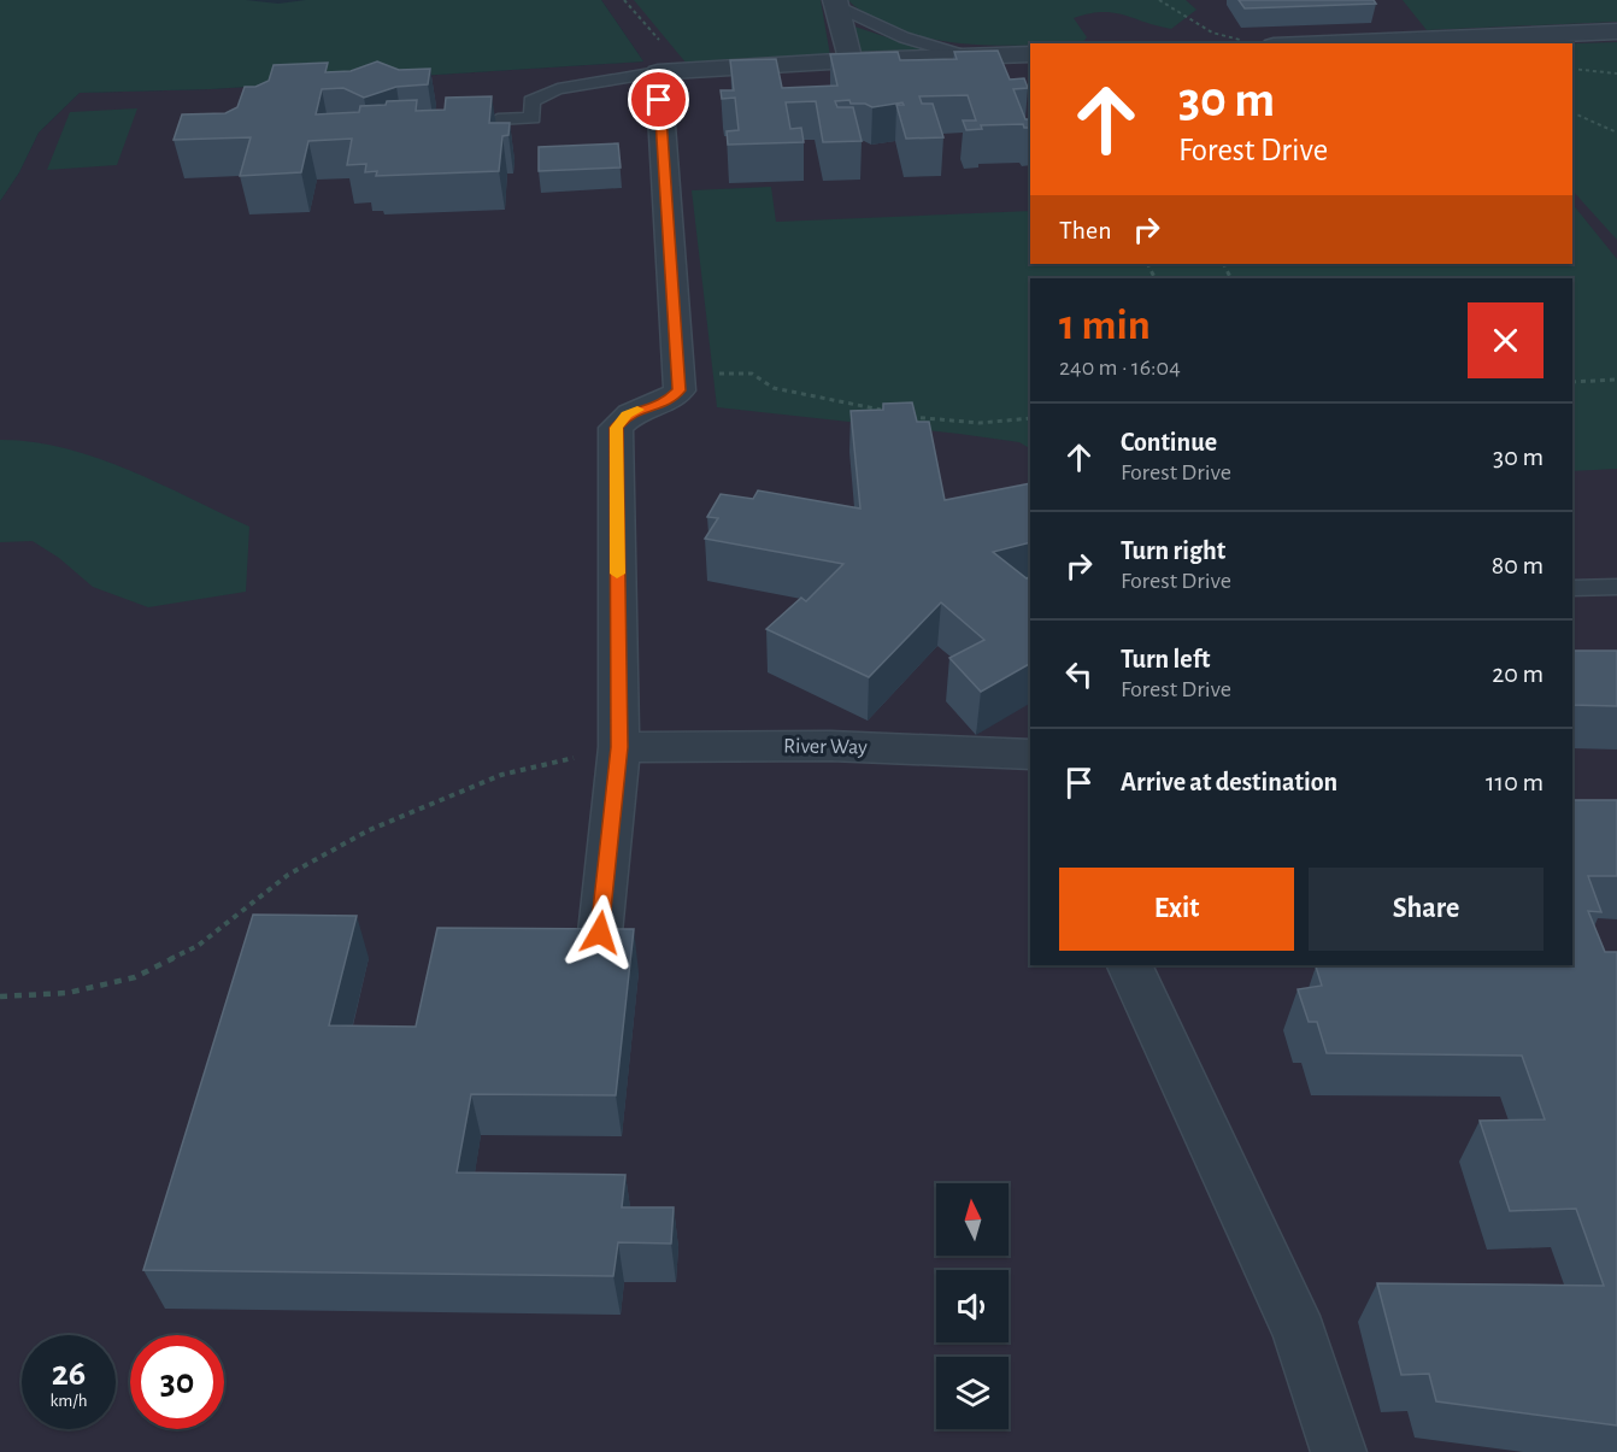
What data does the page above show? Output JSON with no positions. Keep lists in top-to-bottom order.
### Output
{
  "streets": {
    "street": ["River Way"]
  },
  "north": "top",
  "page": {
    "turn": ["30 m", "Forest Drive"],
    "then": "Then",
    "heading": ["1 min", "240 m · 16:04"],
    "list": [
      {
        "name": "Continue",
        "note": "Forest Drive",
        "value": "30 m"
      },
      {
        "name": "Turn right",
        "note": "Forest Drive",
        "value": "80 m"
      },
      {
        "name": "Turn left",
        "note": "Forest Drive",
        "value": "20 m"
      },
      {
        "name": "Arrive at destination",
        "value": "110 m"
      }
    ],
    "buttons": ["Exit", "Share"],
    "speed": "26 km/h",
    "limit": "30"
  }
}
